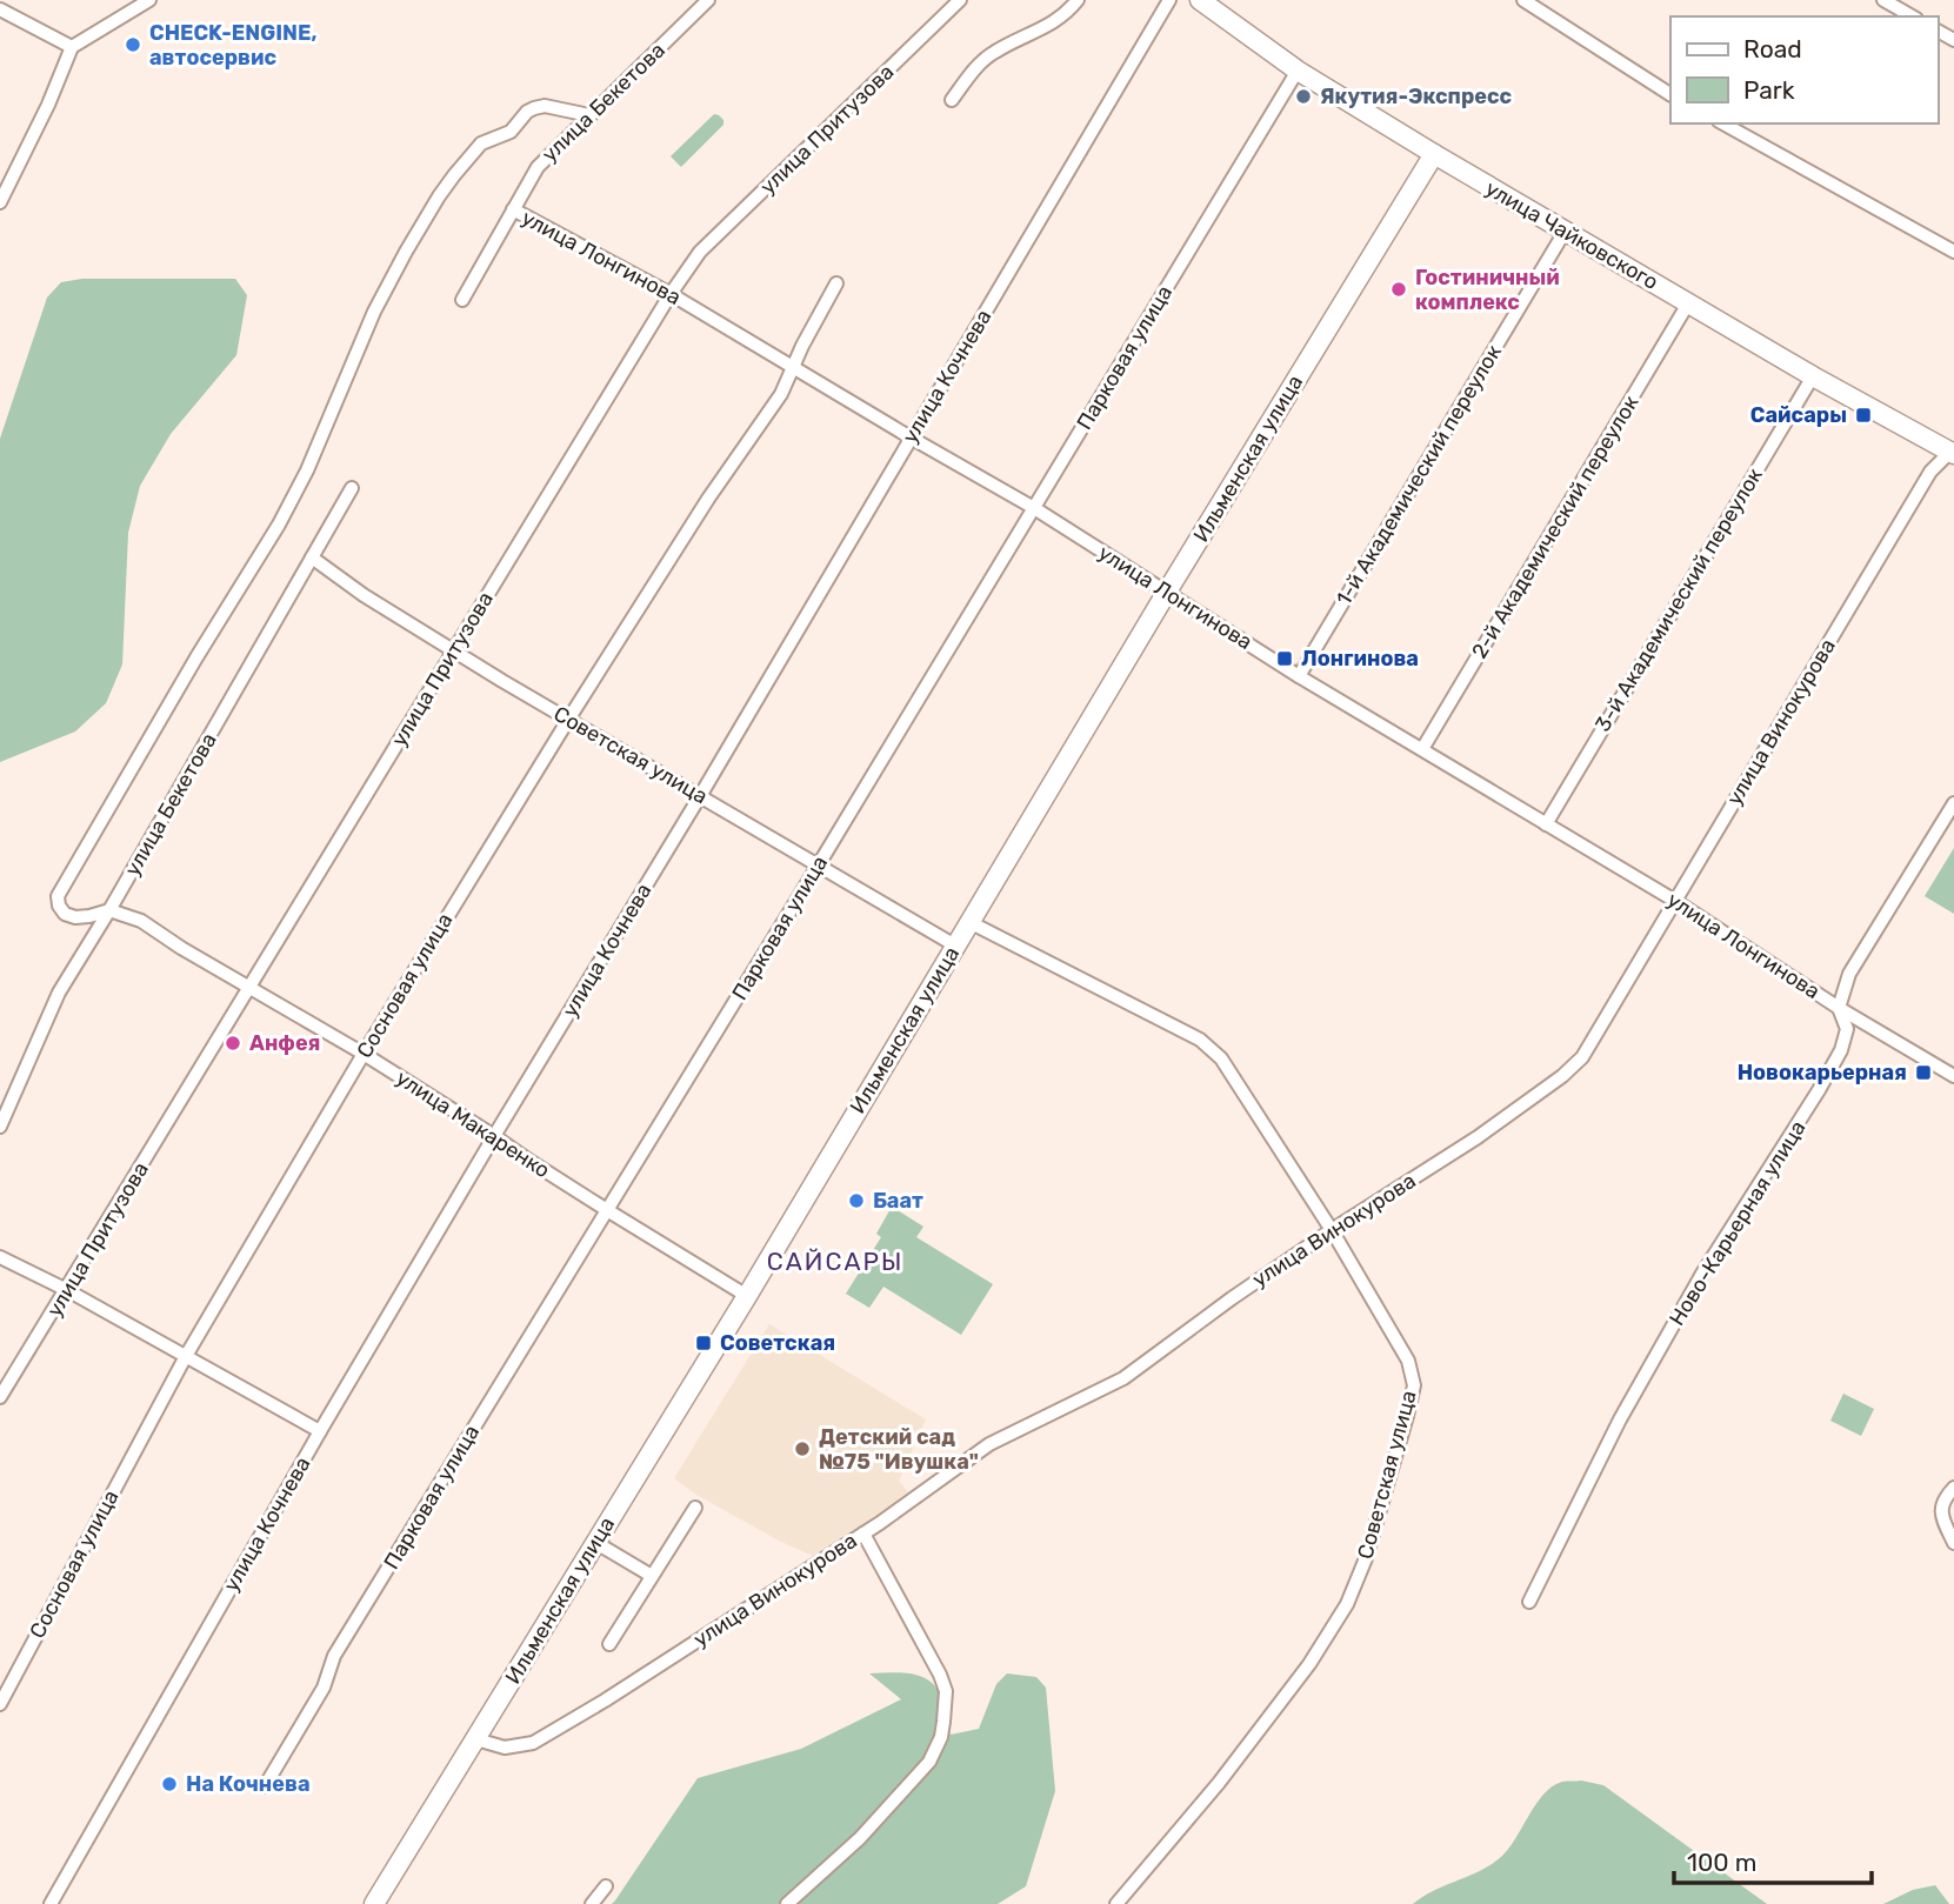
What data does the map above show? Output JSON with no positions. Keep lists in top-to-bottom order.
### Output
{
  "streets": {
    "main road": ["улица Чайковского", "Ильменская улица"],
    "street": [
      "улица Бекетова",
      "улица Притузова",
      "улица Лонгинова",
      "Парковая улица",
      "улица Кочнева",
      "1-й Академический переулок",
      "2-й Академический переулок",
      "3-й Академический переулок",
      "улица Винокурова",
      "Советская улица",
      "Сосновая улица",
      "улица Макаренко",
      "Ново-Карьерная улица"
    ]
  },
  "crossings": [
    ["улица Бекетова", "улица Лонгинова"],
    ["улица Бекетова", "Советская улица"],
    ["улица Бекетова", "улица Макаренко"],
    ["улица Притузова", "улица Лонгинова"],
    ["улица Притузова", "Советская улица"],
    ["улица Притузова", "улица Макаренко"],
    ["улица Чайковского", "Парковая улица"],
    ["улица Чайковского", "Ильменская улица"],
    ["улица Чайковского", "1-й Академический переулок"],
    ["улица Чайковского", "2-й Академический переулок"],
    ["улица Чайковского", "3-й Академический переулок"],
    ["улица Чайковского", "улица Винокурова"],
    ["улица Лонгинова", "Парковая улица"],
    ["улица Лонгинова", "улица Кочнева"],
    ["улица Лонгинова", "Ильменская улица"],
    ["улица Лонгинова", "1-й Академический переулок"],
    ["улица Лонгинова", "2-й Академический переулок"],
    ["улица Лонгинова", "3-й Академический переулок"],
    ["улица Лонгинова", "улица Винокурова"],
    ["улица Лонгинова", "Сосновая улица"],
    ["улица Лонгинова", "Ново-Карьерная улица"],
    ["Парковая улица", "Советская улица"],
    ["Парковая улица", "улица Макаренко"],
    ["улица Кочнева", "Советская улица"],
    ["улица Кочнева", "улица Макаренко"],
    ["Ильменская улица", "улица Винокурова"],
    ["Ильменская улица", "Советская улица"],
    ["Ильменская улица", "улица Макаренко"],
    ["улица Винокурова", "Советская улица"],
    ["Советская улица", "Сосновая улица"],
    ["Сосновая улица", "улица Макаренко"]
  ],
  "districts": ["САЙСАРЫ"],
  "places": {
    "other": [
      "CHECK-ENGINE, автосервис",
      "Якутия-Экспресс",
      "Гостиничный комплекс",
      "Анфея",
      "Баат",
      "Детский сад №75 \"Ивушка\"",
      "На Кочнева"
    ],
    "transit": [
      "Сайсары",
      "Лонгинова",
      "Новокарьерная",
      "Советская"
    ]
  },
  "legend": ["Road", "Park"],
  "scale_bar": "100 m"
}
